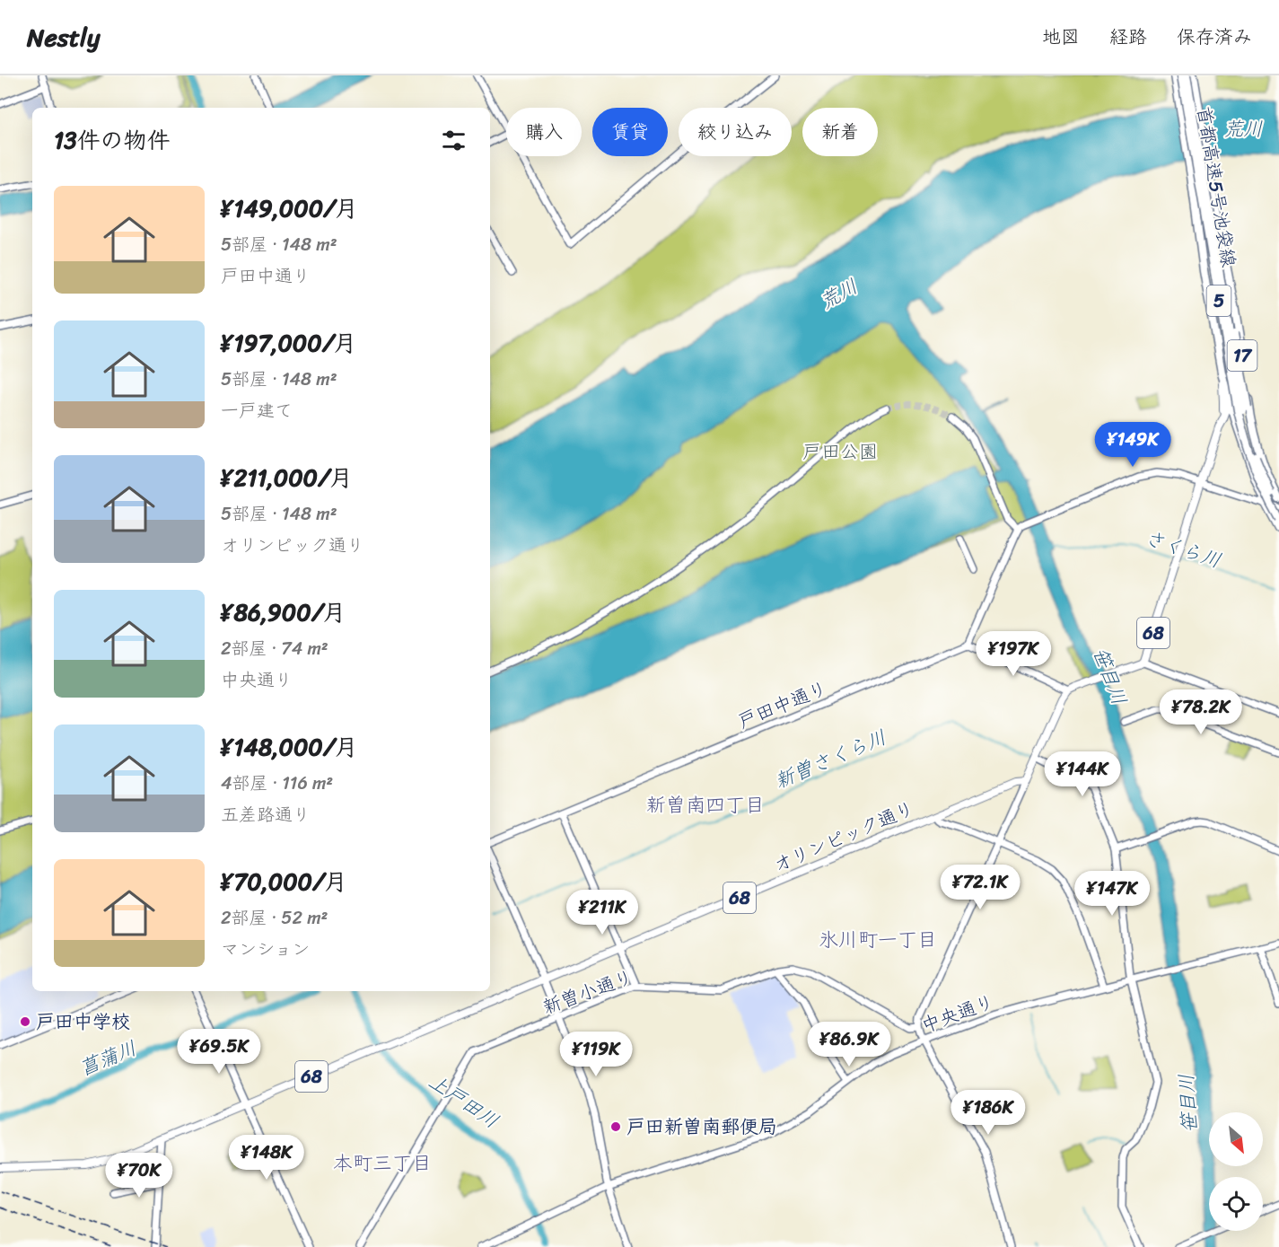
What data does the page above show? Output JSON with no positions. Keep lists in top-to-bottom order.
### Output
{
  "streets": {
    "highway": ["首都高速5号池袋線", "5", "17"],
    "main road": ["68", "オリンピック通り"],
    "street": ["戸田中通り", "新曽小通り", "中央通り"]
  },
  "crossings": [
    ["17", "68"]
  ],
  "districts": ["新曽南四丁目", "氷川町一丁目", "本町三丁目"],
  "water": [
    "荒川",
    "さくら川",
    "笹目川",
    "新曽さくら川",
    "菖蒲川",
    "上戸田川"
  ],
  "parks": ["戸田公園"],
  "places": ["戸田中学校", "戸田新曽南郵便局"],
  "north": "bottom right",
  "page": {
    "header": "Nestly",
    "nav": ["地図", "経路", "保存済み"],
    "chip": [
      "購入",
      "賃貸",
      "絞り込み",
      "新着"
    ],
    "heading": "13件の物件",
    "list": [
      {
        "name": "¥149,000/月",
        "note": "5部屋 · 148 m² · 戸田中通り"
      },
      {
        "name": "¥197,000/月",
        "note": "5部屋 · 148 m² · 一戸建て"
      },
      {
        "name": "¥211,000/月",
        "note": "5部屋 · 148 m² · オリンピック通り"
      },
      {
        "name": "¥86,900/月",
        "note": "2部屋 · 74 m² · 中央通り"
      },
      {
        "name": "¥148,000/月",
        "note": "4部屋 · 116 m² · 五差路通り"
      },
      {
        "name": "¥70,000/月",
        "note": "2部屋 · 52 m² · マンション"
      }
    ],
    "price": [
      "¥149K",
      "¥197K",
      "¥78.2K",
      "¥144K",
      "¥72.1K",
      "¥147K",
      "¥211K",
      "¥86.9K",
      "¥69.5K",
      "¥119K",
      "¥186K",
      "¥148K",
      "¥70K"
    ]
  }
}
